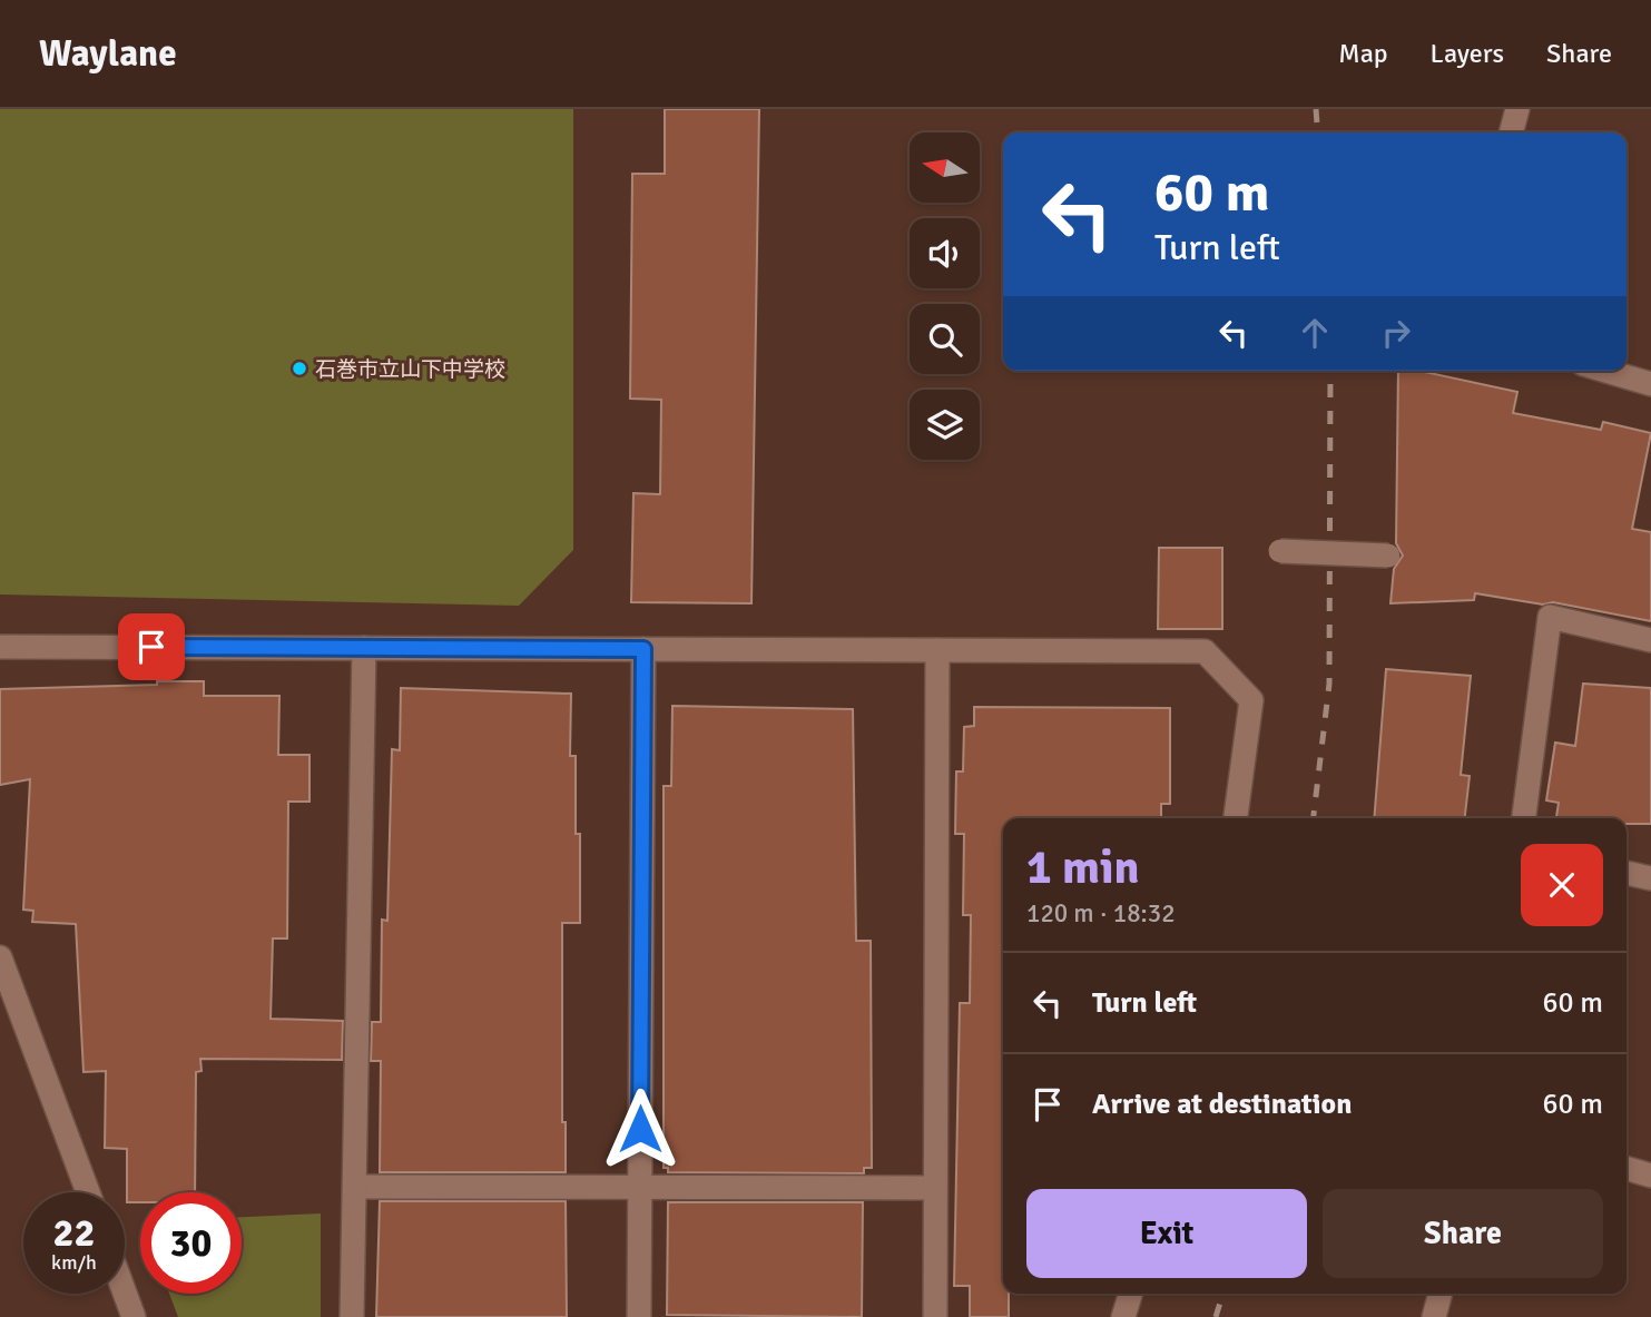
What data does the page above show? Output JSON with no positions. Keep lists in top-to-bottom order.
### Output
{
  "places": ["石巻市立山下中学校"],
  "north": "left",
  "page": {
    "header": "Waylane",
    "nav": ["Map", "Layers", "Share"],
    "turn": ["60 m", "Turn left"],
    "heading": ["1 min", "120 m · 18:32"],
    "list": [
      {
        "name": "Turn left",
        "value": "60 m"
      },
      {
        "name": "Arrive at destination",
        "value": "60 m"
      }
    ],
    "buttons": ["Exit", "Share"],
    "speed": "22 km/h",
    "limit": "30"
  }
}
